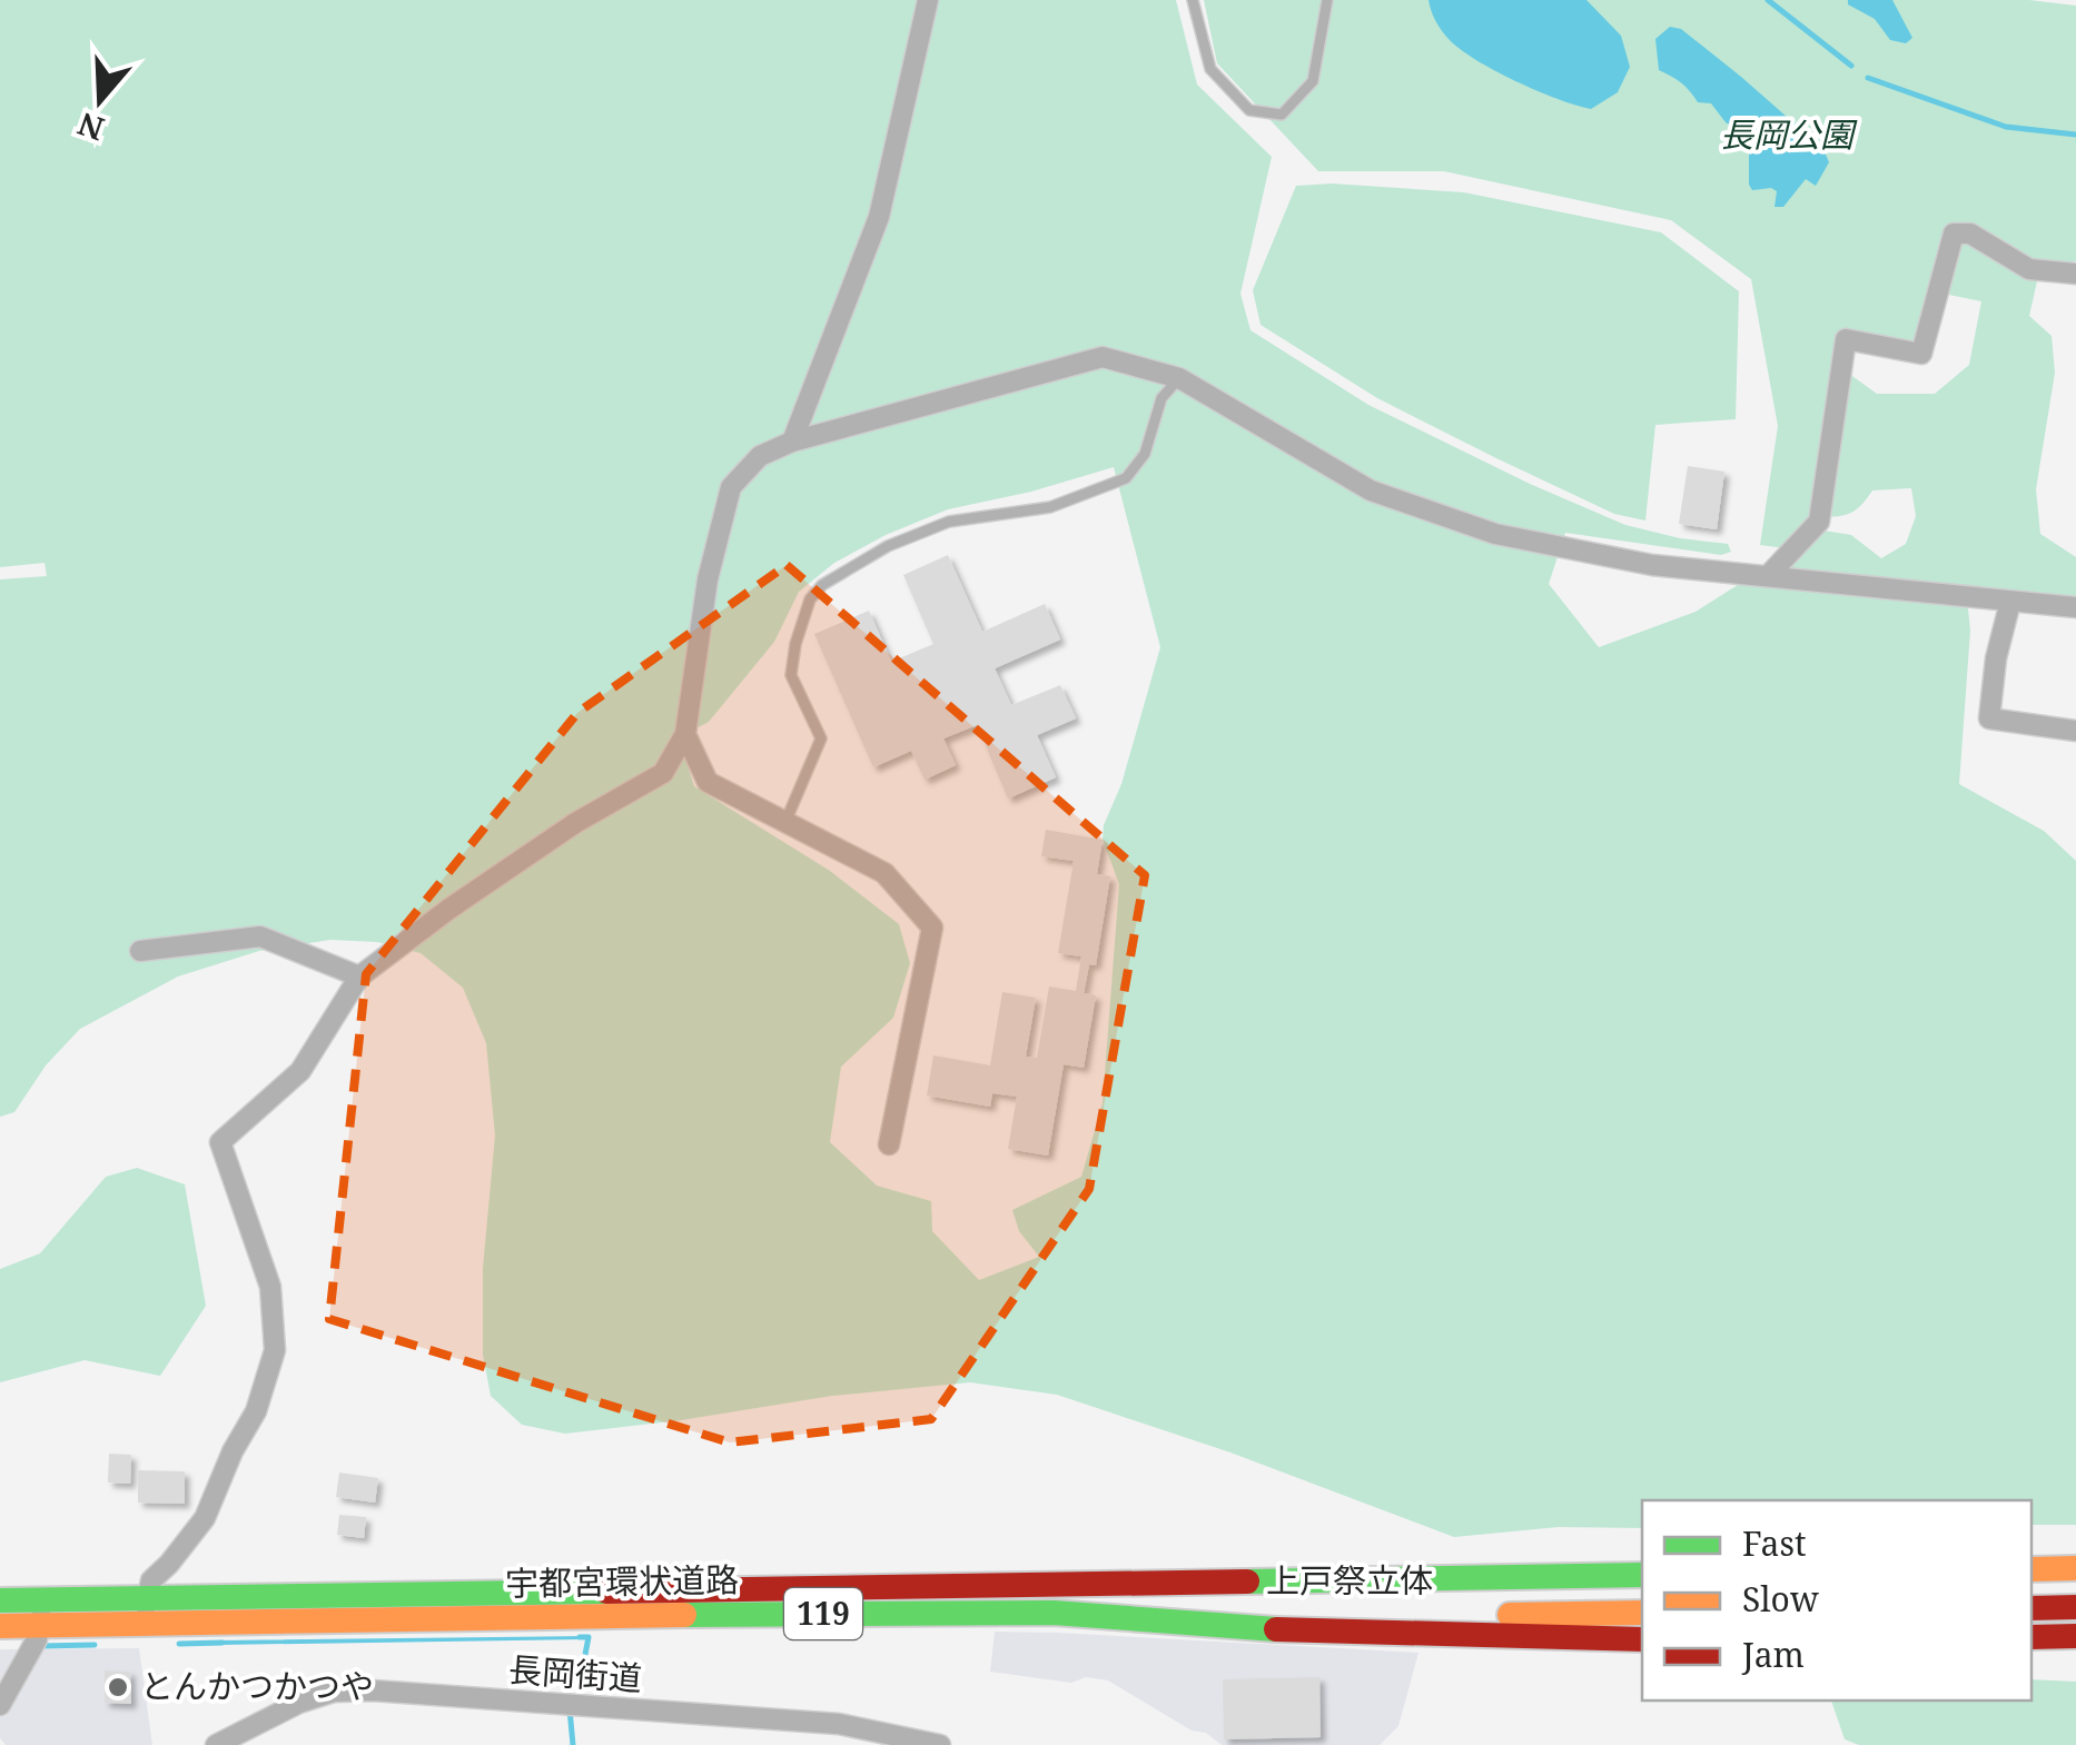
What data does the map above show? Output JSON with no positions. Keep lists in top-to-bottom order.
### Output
{
  "streets": {
    "highway": ["上戸祭立体", "宇都宮環状道路", "119"],
    "street": ["長岡街道"]
  },
  "crossings": [
    ["上戸祭立体", "宇都宮環状道路"]
  ],
  "parks": ["長岡公園"],
  "places": ["とんかつかつや"],
  "legend": ["Fast", "Slow", "Jam"],
  "north": "bottom"
}
